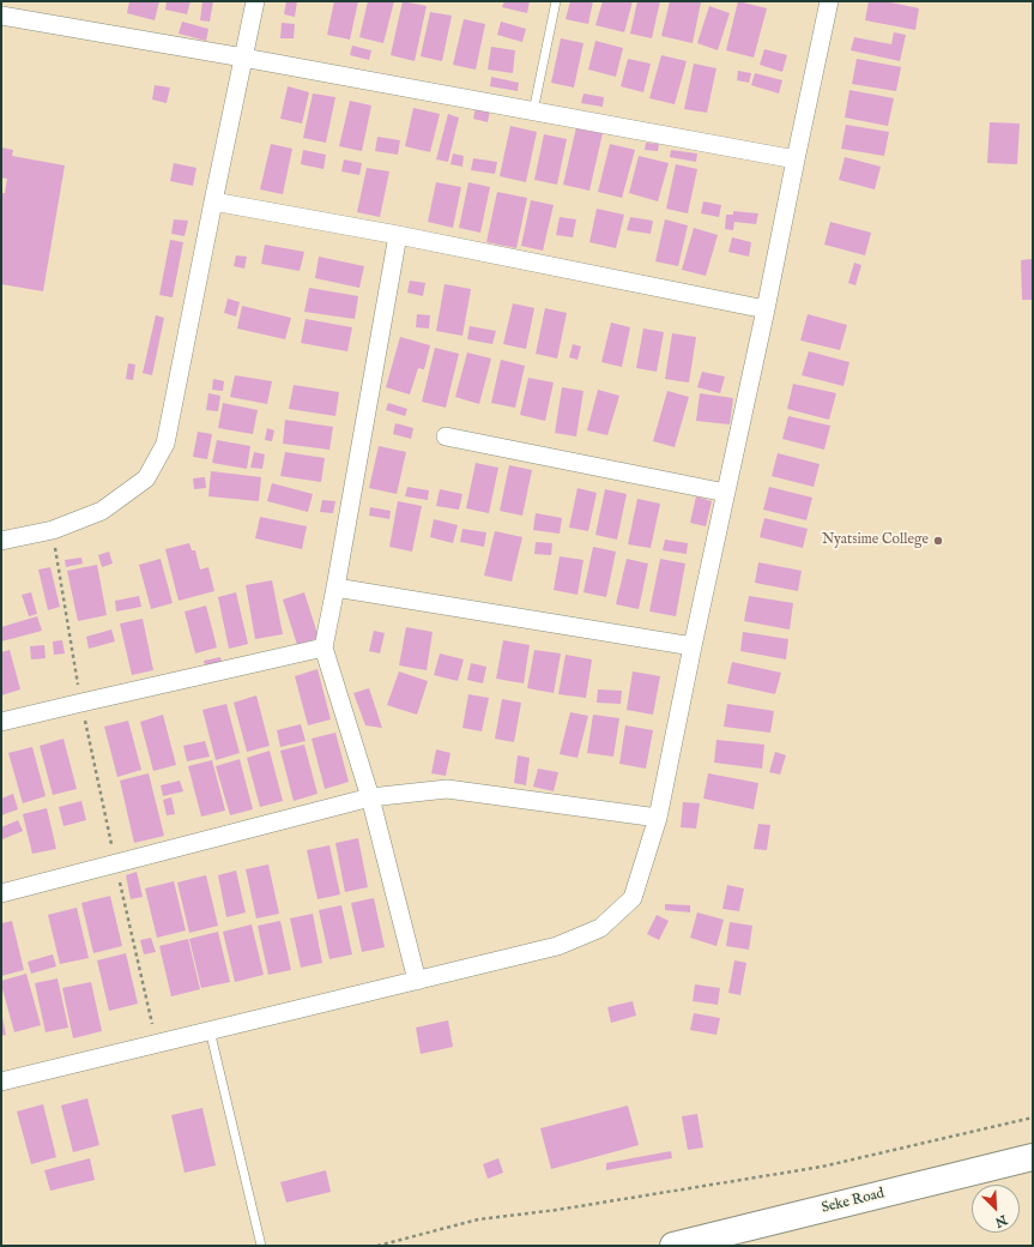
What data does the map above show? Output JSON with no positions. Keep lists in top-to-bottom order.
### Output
{
  "streets": {
    "main road": ["Seke Road"]
  },
  "places": ["Nyatsime College"],
  "north": "bottom right"
}
